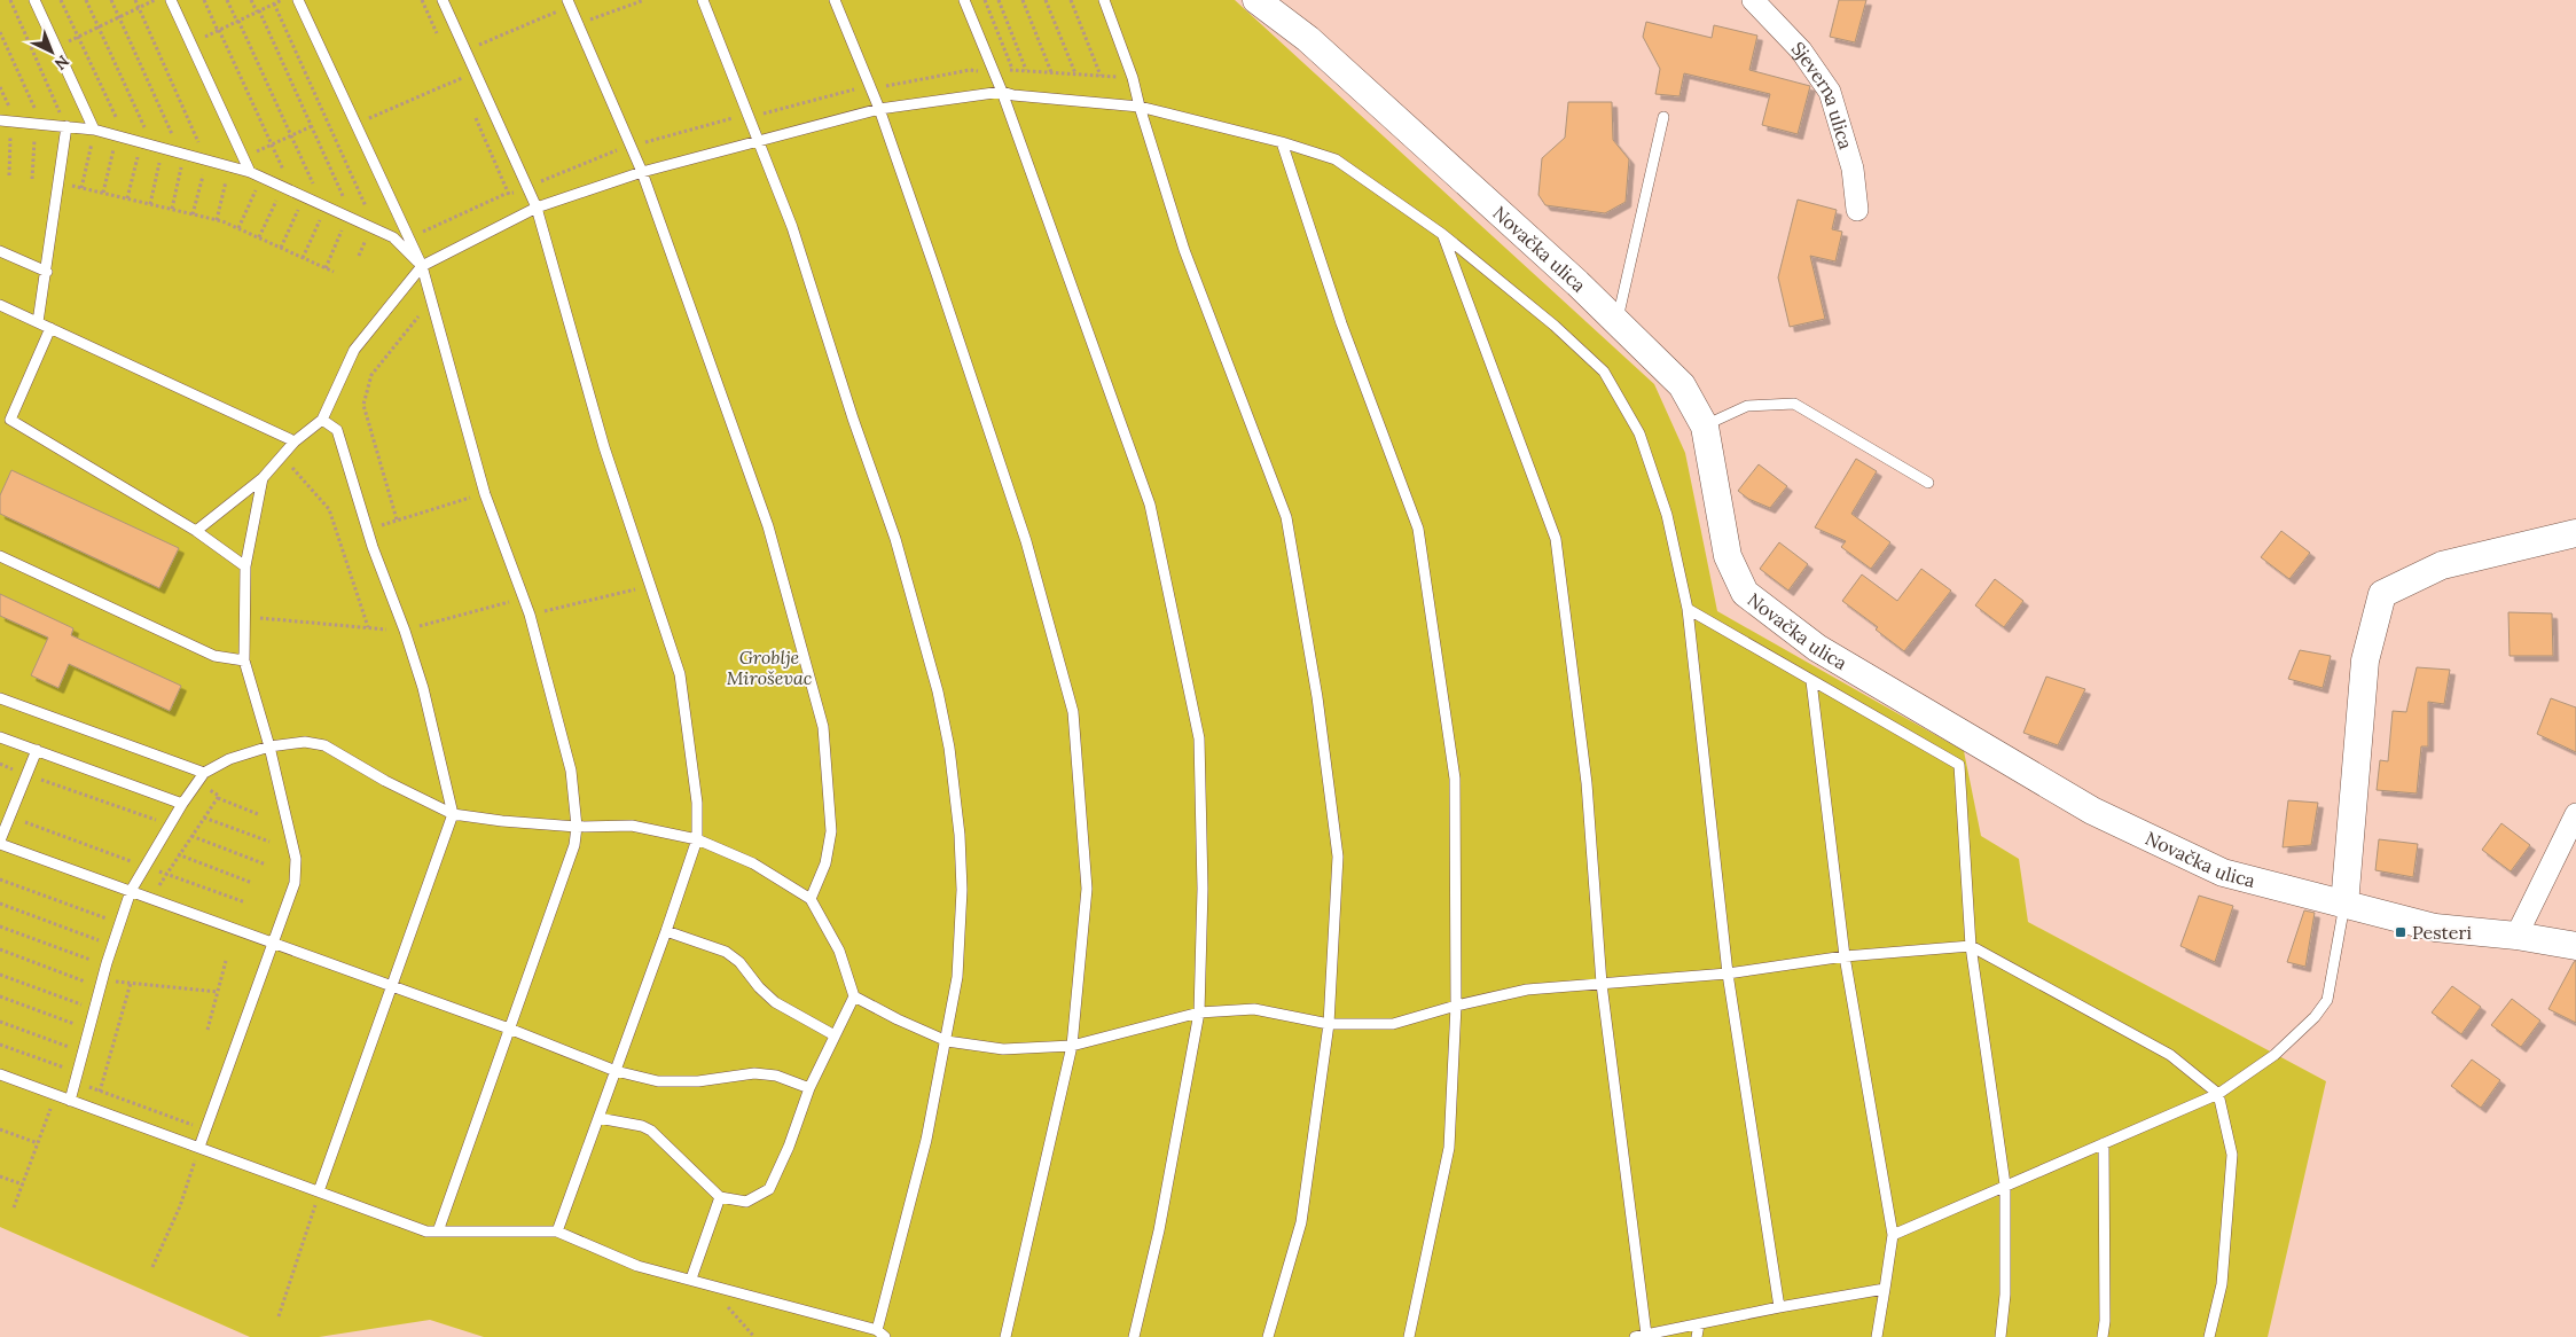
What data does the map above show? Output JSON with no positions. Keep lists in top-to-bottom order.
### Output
{
  "streets": {
    "street": ["Sjeverna ulica", "Novačka ulica"]
  },
  "parks": ["Groblje Miroševac"],
  "places": {
    "transit": ["Pesteri"]
  },
  "north": "bottom right"
}
